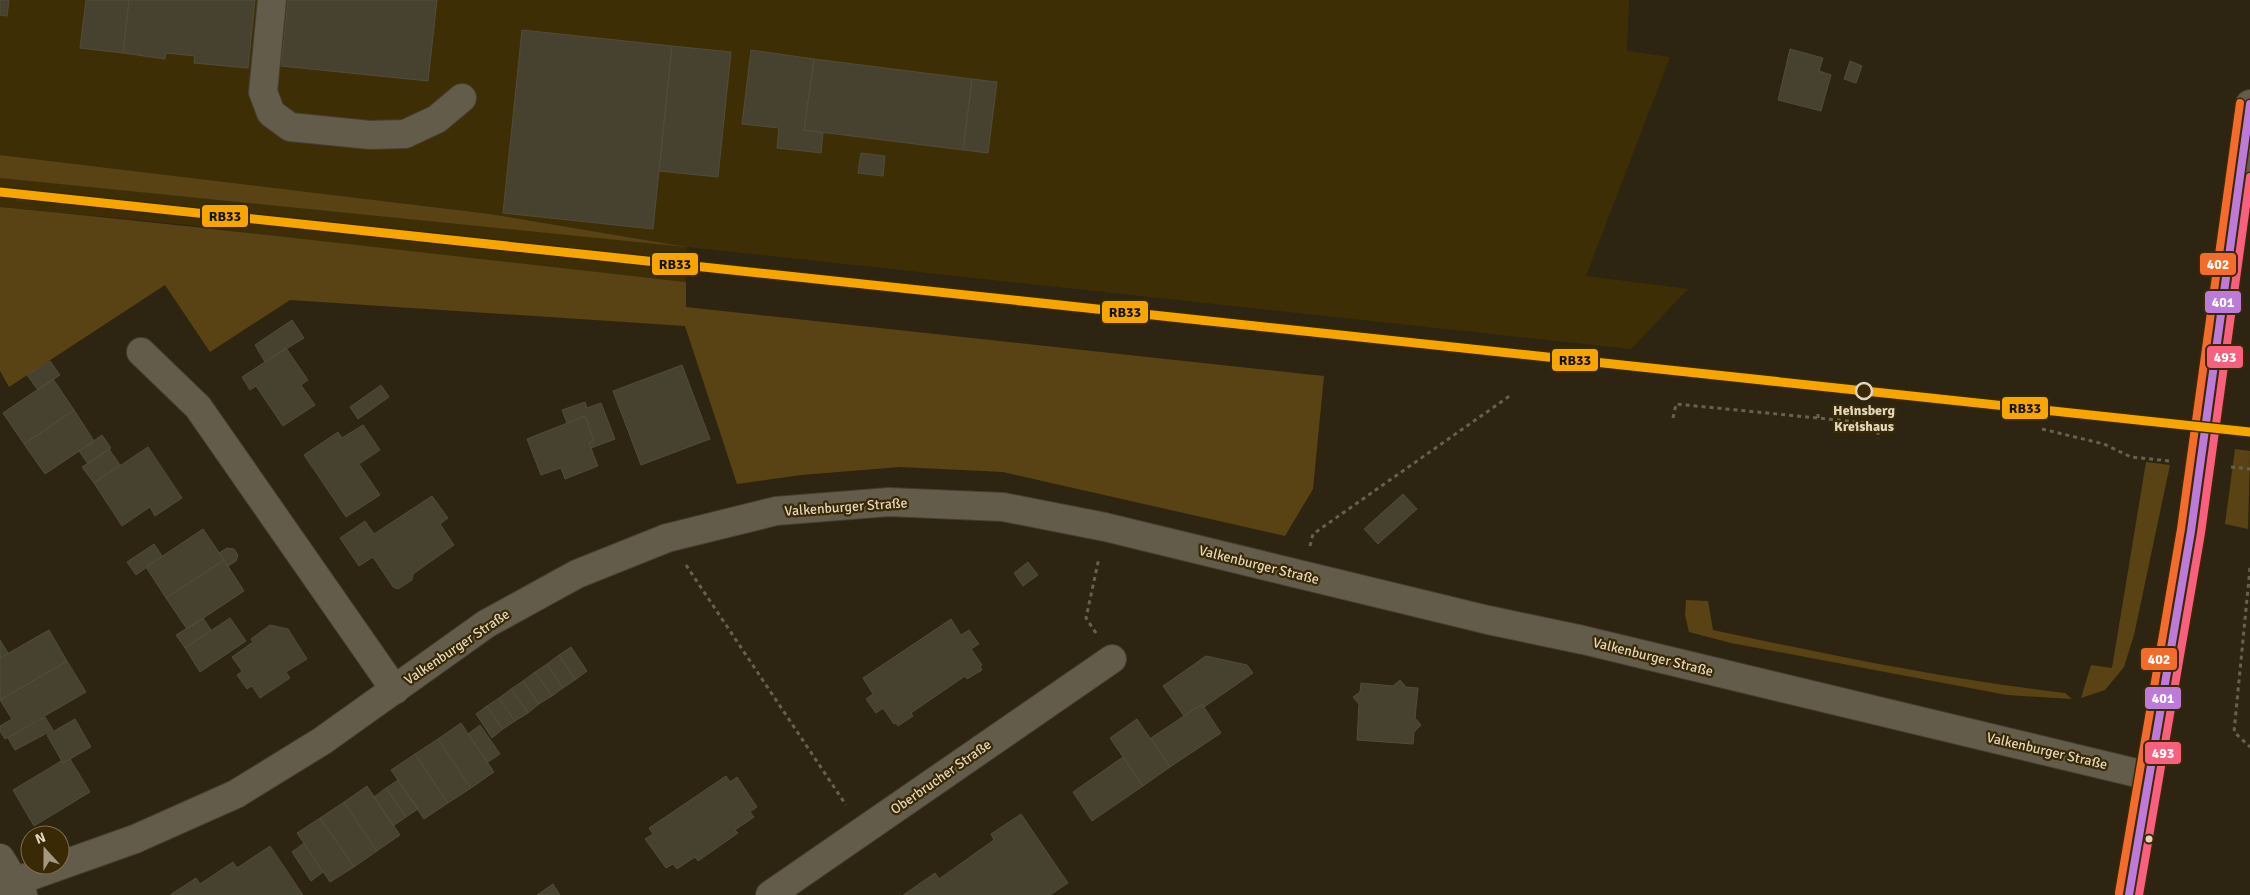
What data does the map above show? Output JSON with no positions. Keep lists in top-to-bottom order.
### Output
{
  "streets": {
    "street": ["Valkenburger Straße", "Oberbrucher Straße"]
  },
  "places": ["Heinsberg Kreishaus"],
  "lines": [
    "transit line 402",
    "transit line 401",
    "transit line 493",
    "transit line RB33"
  ],
  "north": "top"
}
